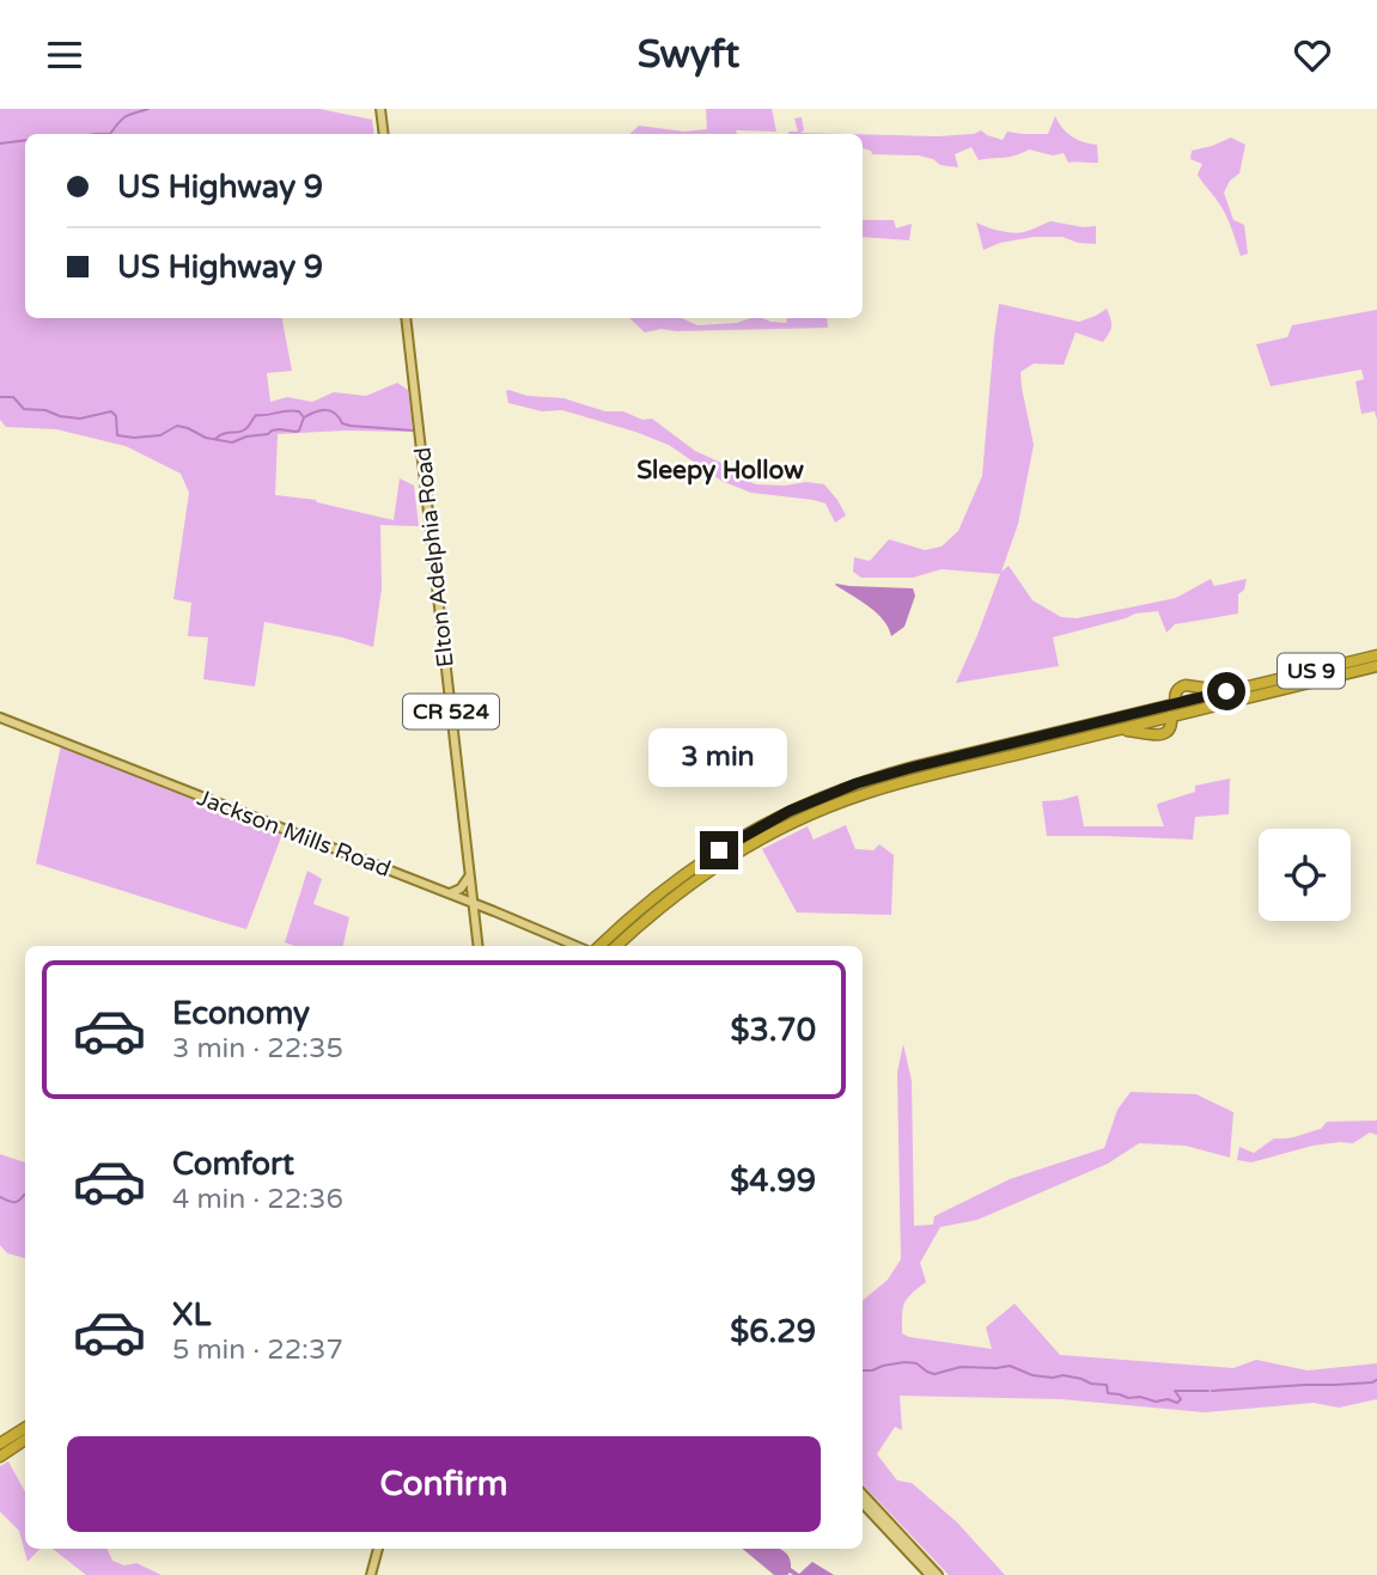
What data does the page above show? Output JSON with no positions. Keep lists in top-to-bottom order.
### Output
{
  "streets": {
    "highway": ["US 9"],
    "main road": ["Elton Adelphia Road", "CR 524", "Jackson Mills Road"]
  },
  "crossings": [
    ["Elton Adelphia Road", "Jackson Mills Road"]
  ],
  "districts": ["Sleepy Hollow"],
  "page": {
    "header": "Swyft",
    "banner": ["US Highway 9", "US Highway 9"],
    "bubble": "3 min",
    "list": [
      {
        "name": "Economy",
        "note": "3 min · 22:35",
        "value": "$3.70"
      },
      {
        "name": "Comfort",
        "note": "4 min · 22:36",
        "value": "$4.99"
      },
      {
        "name": "XL",
        "note": "5 min · 22:37",
        "value": "$6.29"
      }
    ],
    "buttons": "Confirm"
  }
}
